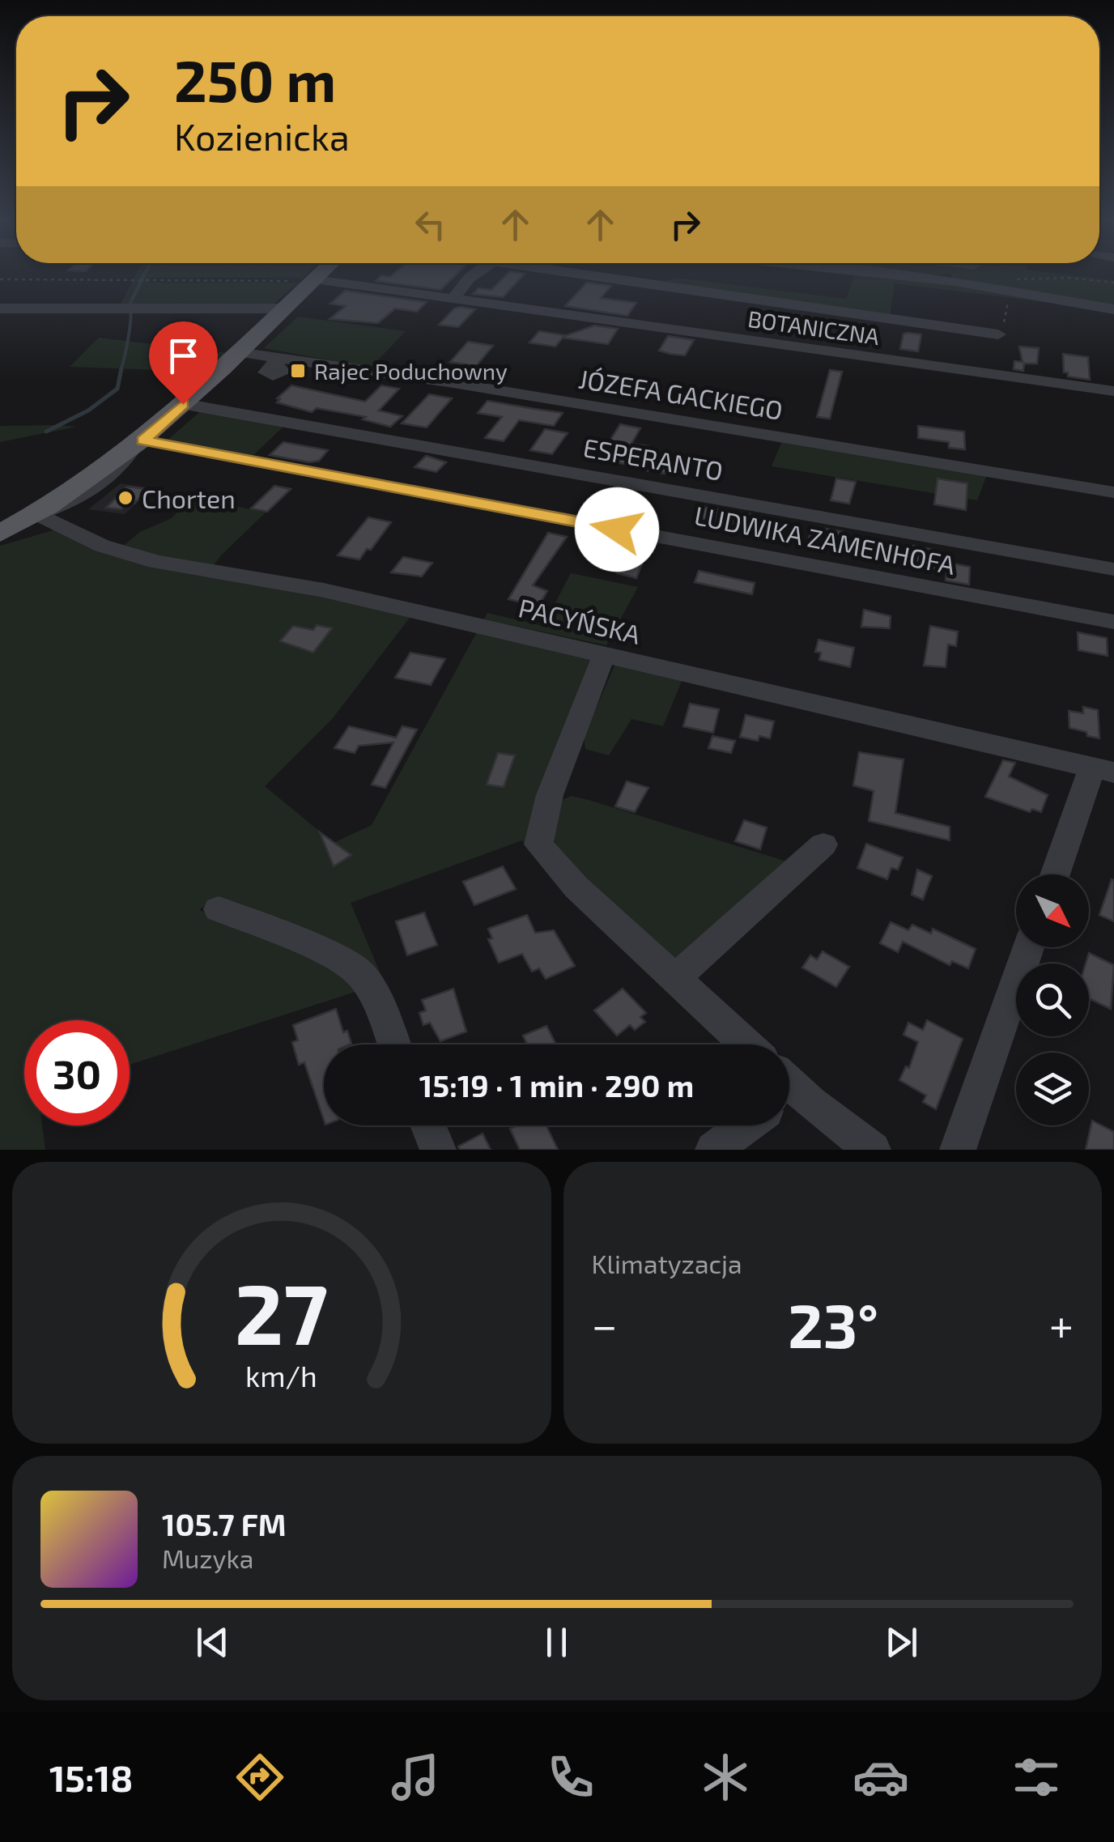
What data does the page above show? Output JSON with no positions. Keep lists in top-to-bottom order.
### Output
{
  "streets": {
    "street": [
      "BOTANICZNA",
      "JÓZEFA GACKIEGO",
      "ESPERANTO",
      "LUDWIKA ZAMENHOFA",
      "PACYŃSKA"
    ]
  },
  "places": {
    "transit": ["Rajec Poduchowny"],
    "other": ["Chorten"]
  },
  "north": "bottom right",
  "page": {
    "turn": ["250 m", "Kozienicka"],
    "limit": "30",
    "trip": "15:19 · 1 min · 290 m",
    "tile": "Klimatyzacja",
    "heat": ["−", "23°", "+"],
    "song": ["105.7 FM", "Muzyka"],
    "tabs": "15:18",
    "gauge": ["27", "km/h"]
  }
}
